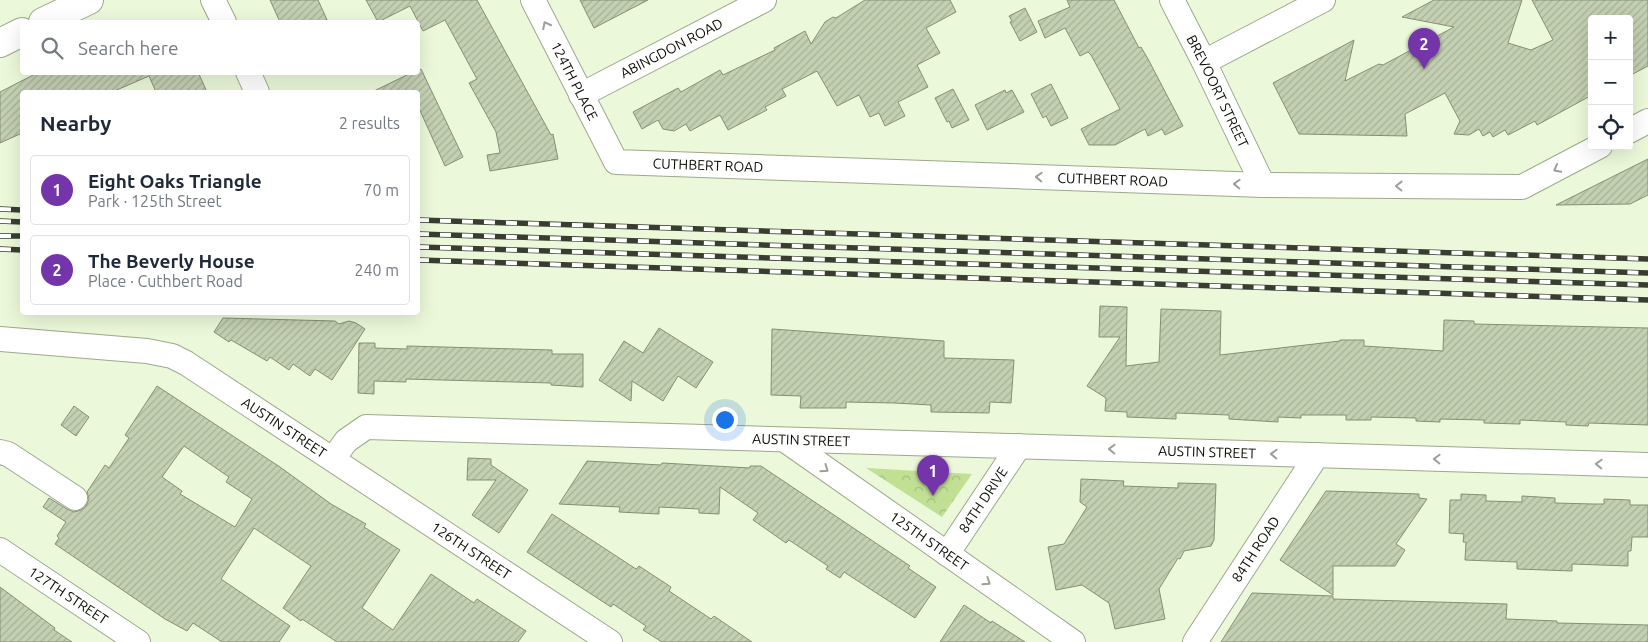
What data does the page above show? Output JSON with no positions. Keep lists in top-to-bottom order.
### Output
{
  "streets": {
    "street": [
      "ABINGDON ROAD",
      "124TH PLACE",
      "BREVOORT STREET",
      "CUTHBERT ROAD",
      "AUSTIN STREET",
      "84TH DRIVE",
      "125TH STREET",
      "84TH ROAD",
      "126TH STREET",
      "127TH STREET"
    ]
  },
  "crossings": [
    ["ABINGDON ROAD", "124TH PLACE"],
    ["124TH PLACE", "CUTHBERT ROAD"],
    ["BREVOORT STREET", "CUTHBERT ROAD"],
    ["AUSTIN STREET", "84TH DRIVE"],
    ["AUSTIN STREET", "125TH STREET"],
    ["AUSTIN STREET", "84TH ROAD"],
    ["AUSTIN STREET", "126TH STREET"],
    ["84TH DRIVE", "125TH STREET"]
  ],
  "one_way": [
    "124TH PLACE",
    "CUTHBERT ROAD",
    "AUSTIN STREET",
    "125TH STREET"
  ],
  "page": {
    "map_buttons": ["+", "−"],
    "search": "Search here",
    "pins": ["2", "1"],
    "heading": ["Nearby", "2 results"],
    "list": [
      {
        "mark": "1",
        "name": "Eight Oaks Triangle",
        "note": "Park · 125th Street",
        "value": "70 m"
      },
      {
        "mark": "2",
        "name": "The Beverly House",
        "note": "Place · Cuthbert Road",
        "value": "240 m"
      }
    ]
  }
}
